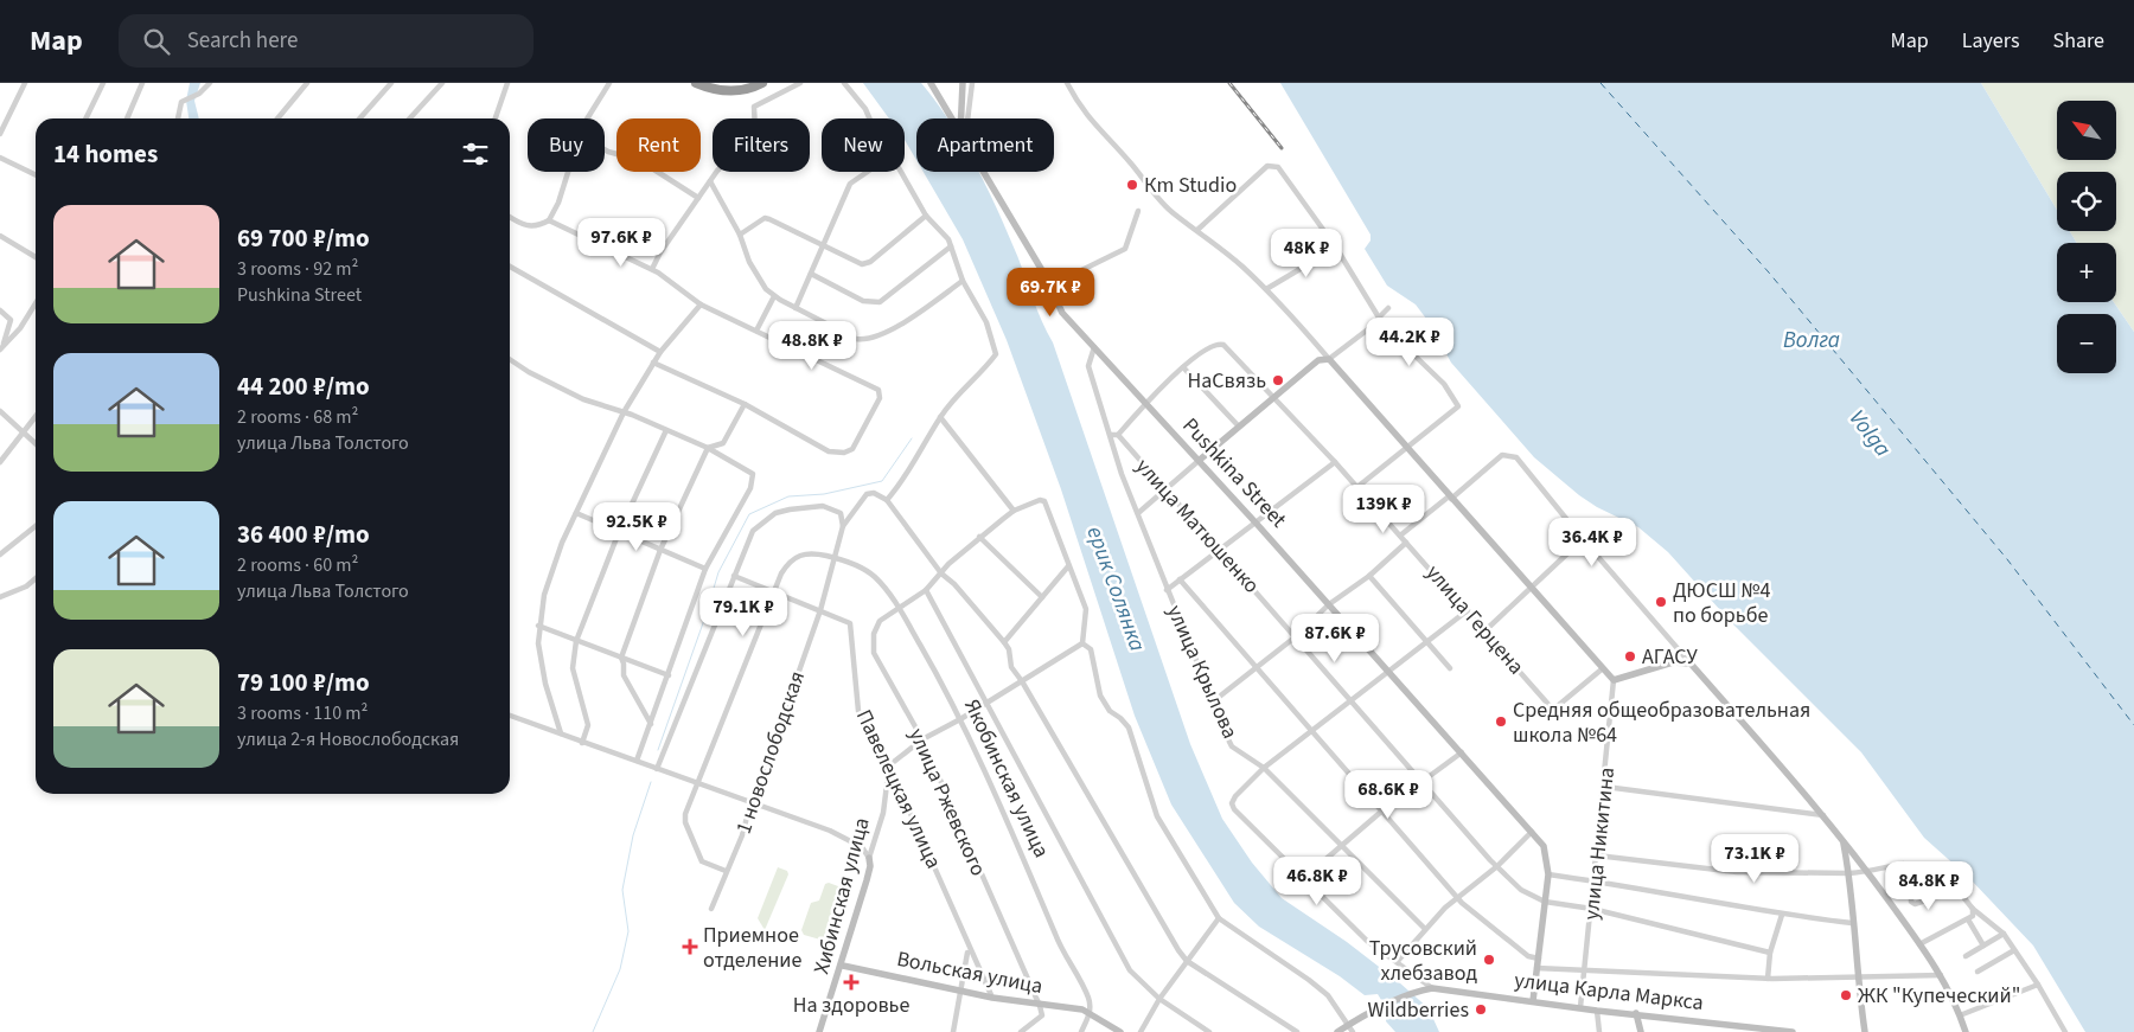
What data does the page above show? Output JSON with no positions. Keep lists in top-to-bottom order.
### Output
{
  "streets": {
    "main road": [
      "Pushkina Street",
      "Хибинская улица",
      "Вольская улица",
      "улица Карла Маркса"
    ],
    "street": [
      "улица Матюшенко",
      "улица Герцена",
      "улица Крылова",
      "1 новослободская",
      "Якобинская улица",
      "Павелецкая улица",
      "улица Ржевского",
      "улица Никитина"
    ]
  },
  "crossings": [
    ["Pushkina Street", "улица Крылова"],
    ["улица Матюшенко", "улица Крылова"],
    ["1 новослободская", "Якобинская улица"],
    ["1 новослободская", "Павелецкая улица"],
    ["Якобинская улица", "Павелецкая улица"],
    ["Якобинская улица", "улица Ржевского"],
    ["Якобинская улица", "Вольская улица"],
    ["Павелецкая улица", "Хибинская улица"],
    ["Павелецкая улица", "Вольская улица"],
    ["улица Ржевского", "Вольская улица"],
    ["улица Никитина", "улица Карла Маркса"],
    ["Хибинская улица", "Вольская улица"]
  ],
  "water": ["Волга", "Volga", "ерик Солянка"],
  "places": {
    "other": [
      "Кm Studio",
      "НаСвязь",
      "ДЮСШ №4 по борьбе",
      "АГАСУ",
      "Средняя общеобразовательная школа №64",
      "Трусовский хлебзавод",
      "ЖК \"Купеческий\"",
      "Wildberries"
    ],
    "health": ["Приемное отделение", "На здоровье"]
  },
  "north": "top left",
  "page": {
    "header": "Map",
    "search": "Search here",
    "nav": ["Map", "Layers", "Share"],
    "map_buttons": ["+", "−"],
    "chip": [
      "Buy",
      "Rent",
      "Filters",
      "New",
      "Apartment"
    ],
    "heading": "14 homes",
    "list": [
      {
        "name": "69 700 ₽/mo",
        "note": "3 rooms · 92 m² · Pushkina Street"
      },
      {
        "name": "44 200 ₽/mo",
        "note": "2 rooms · 68 m² · улица Льва Толстого"
      },
      {
        "name": "36 400 ₽/mo",
        "note": "2 rooms · 60 m² · улица Льва Толстого"
      },
      {
        "name": "79 100 ₽/mo",
        "note": "3 rooms · 110 m² · улица 2-я Новослободская"
      }
    ],
    "price": [
      "97.6K ₽",
      "48K ₽",
      "69.7K ₽",
      "44.2K ₽",
      "48.8K ₽",
      "139K ₽",
      "92.5K ₽",
      "36.4K ₽",
      "79.1K ₽",
      "87.6K ₽",
      "68.6K ₽",
      "73.1K ₽",
      "46.8K ₽",
      "84.8K ₽"
    ]
  }
}
